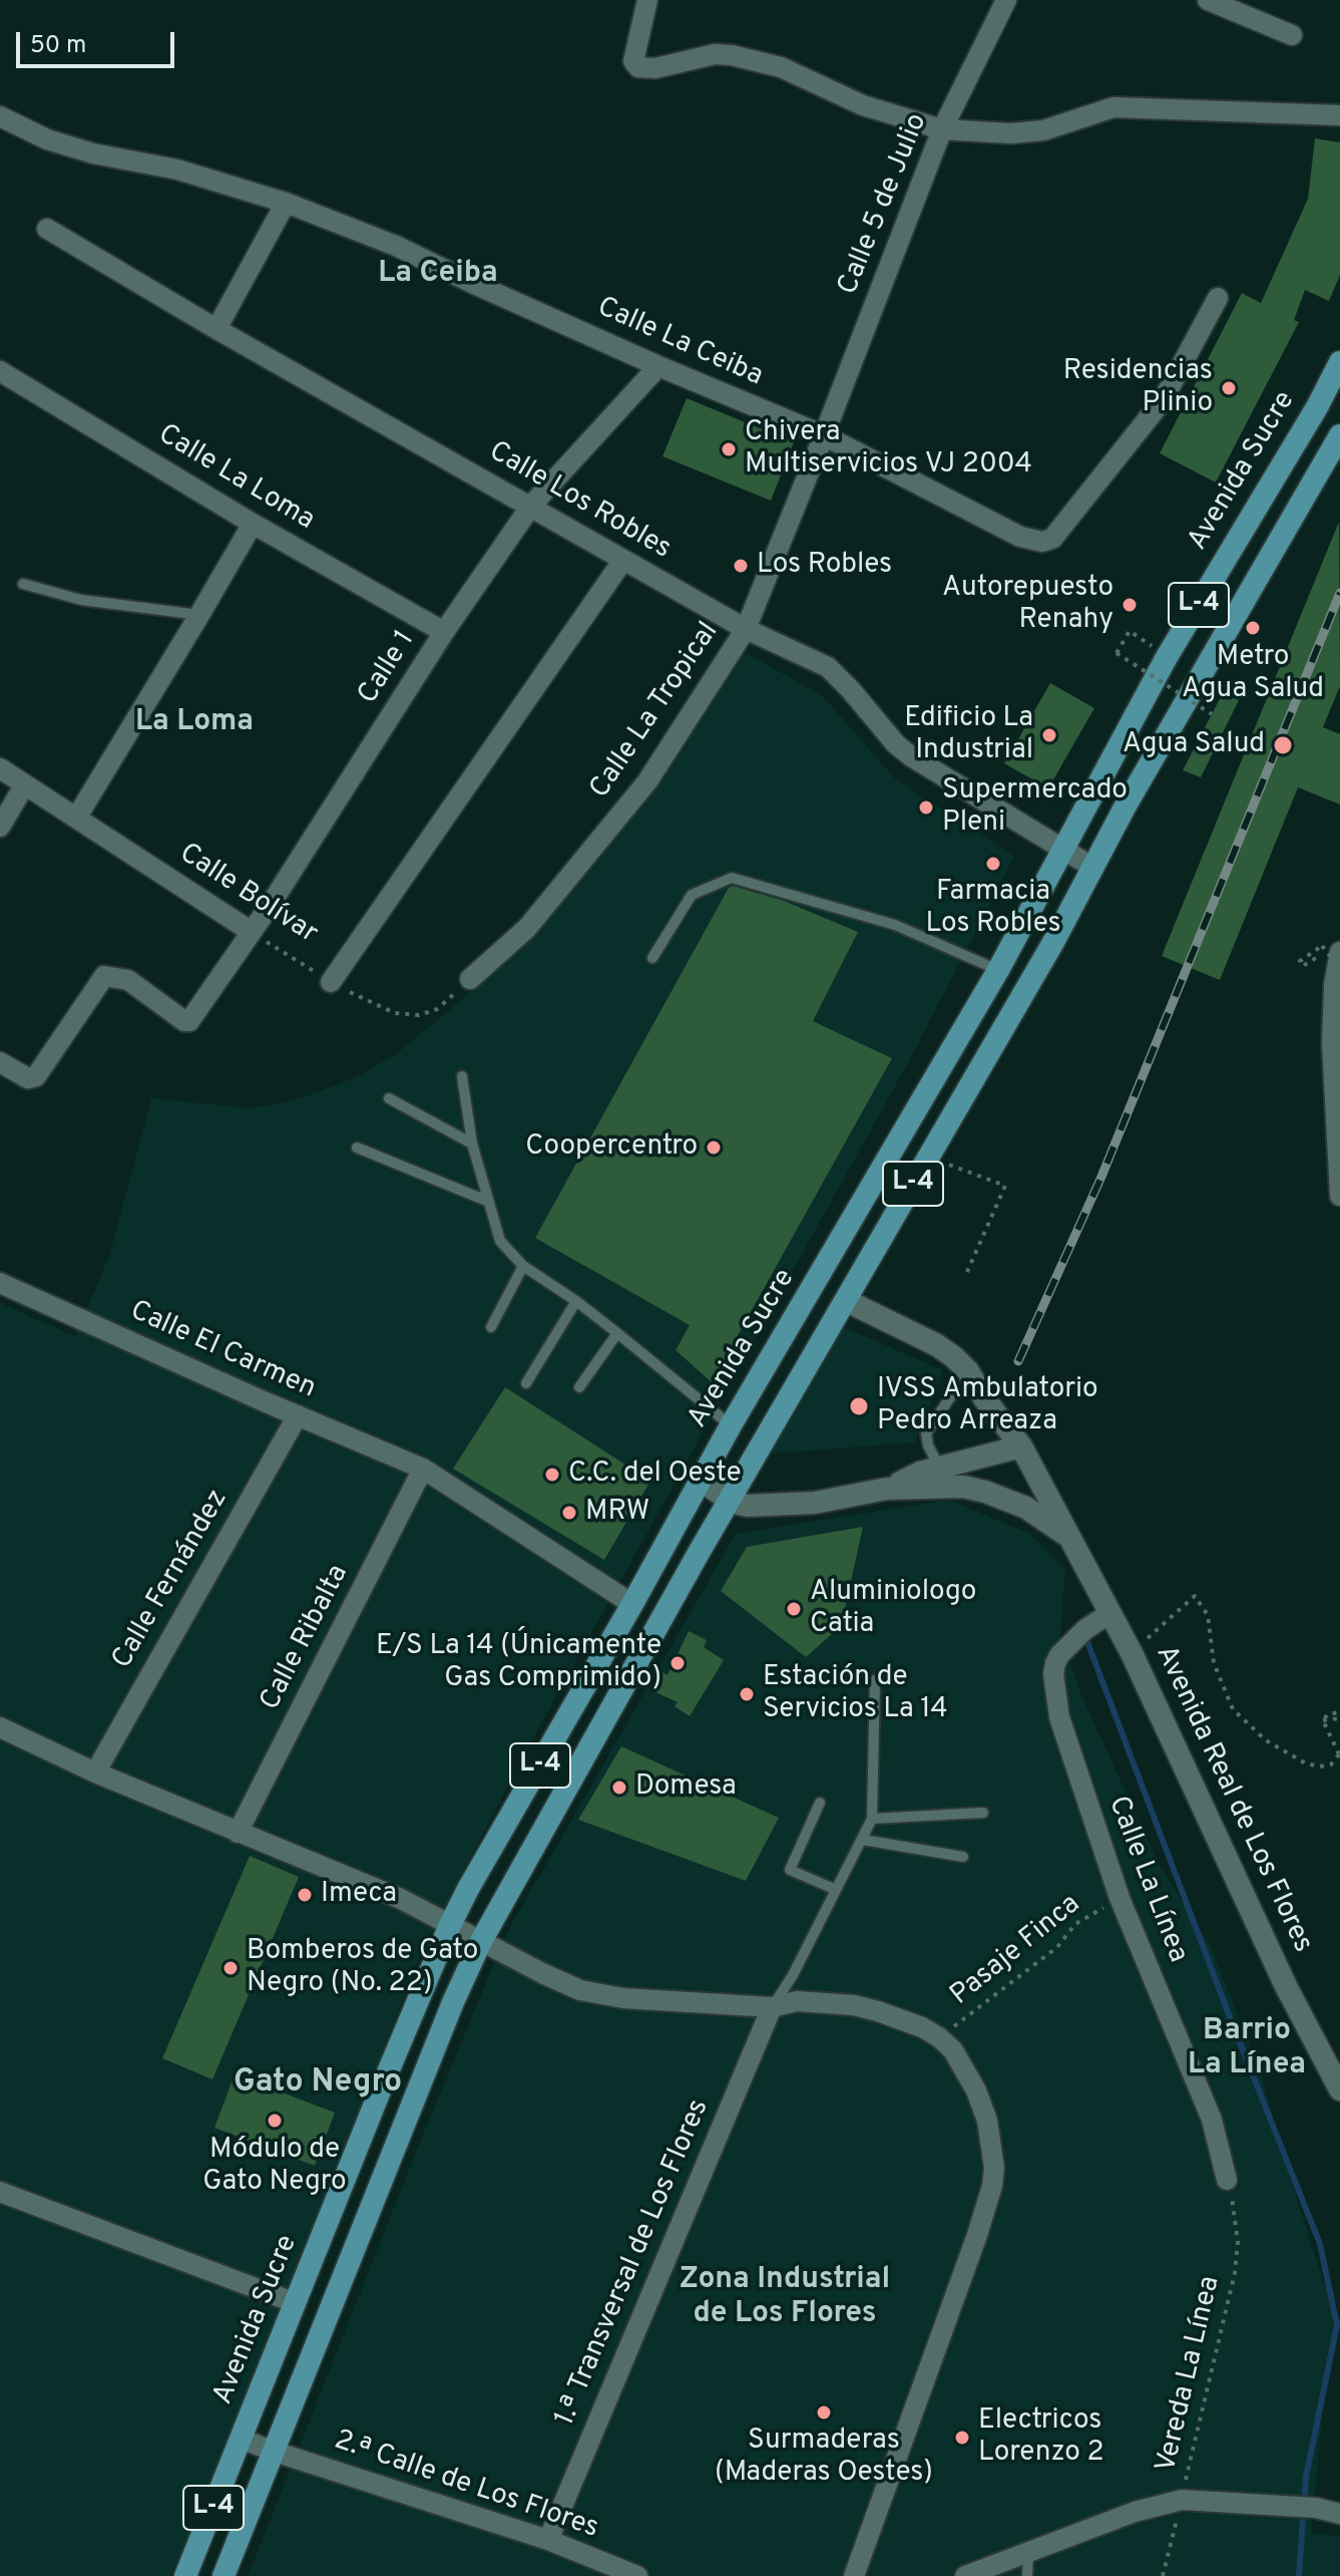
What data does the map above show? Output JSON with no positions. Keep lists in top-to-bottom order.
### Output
{
  "streets": {
    "main road": ["Avenida Sucre", "L-4"],
    "street": [
      "Calle 5 de Julio",
      "Calle La Ceiba",
      "Calle La Loma",
      "Calle Los Robles",
      "Calle 1",
      "Calle La Tropical",
      "Calle Bolívar",
      "Calle El Carmen",
      "Calle Fernández",
      "Calle Ribalta",
      "Avenida Real de Los Flores",
      "Calle La Línea",
      "1.ª Transversal de Los Flores",
      "2.ª Calle de Los Flores"
    ],
    "path": ["Pasaje Finca", "Vereda La Línea"]
  },
  "crossings": [
    ["Calle 5 de Julio", "Calle La Ceiba"],
    ["Calle 5 de Julio", "Calle La Tropical"],
    ["Calle La Ceiba", "Calle 1"],
    ["Calle La Ceiba", "Calle La Tropical"],
    ["Avenida Sucre", "Calle Los Robles"],
    ["Avenida Sucre", "Calle El Carmen"],
    ["Avenida Sucre", "Avenida Real de Los Flores"],
    ["Avenida Sucre", "2.ª Calle de Los Flores"],
    ["Calle La Loma", "Calle 1"],
    ["Calle Los Robles", "L-4"],
    ["Calle Los Robles", "Calle 1"],
    ["Calle Los Robles", "Calle La Tropical"],
    ["L-4", "Avenida Real de Los Flores"],
    ["L-4", "2.ª Calle de Los Flores"],
    ["Calle 1", "Calle Bolívar"],
    ["Calle La Tropical", "Calle Bolívar"],
    ["Calle El Carmen", "Calle Fernández"],
    ["Calle El Carmen", "Calle Ribalta"],
    ["Avenida Real de Los Flores", "Calle La Línea"],
    ["Calle La Línea", "Pasaje Finca"],
    ["Calle La Línea", "Vereda La Línea"],
    ["1.ª Transversal de Los Flores", "2.ª Calle de Los Flores"]
  ],
  "districts": [
    "La Ceiba",
    "La Loma",
    "Barrio La Línea",
    "Gato Negro",
    "Zona Industrial de Los Flores"
  ],
  "places": [
    "Residencias Plinio",
    "Chivera Multiservicios VJ 2004",
    "Los Robles",
    "Autorepuesto Renahy",
    "Metro Agua Salud",
    "Edificio La Industrial",
    "Agua Salud",
    "Supermercado Pleni",
    "Farmacia Los Robles",
    "Coopercentro",
    "IVSS Ambulatorio Pedro Arreaza",
    "C.C. del Oeste",
    "MRW",
    "Aluminiologo Catia",
    "E/S La 14 (Únicamente Gas Comprimido)",
    "Estación de Servicios La 14",
    "Domesa",
    "Imeca",
    "Bomberos de Gato Negro (No. 22)",
    "Módulo de Gato Negro",
    "Surmaderas (Maderas Oestes)",
    "Electricos Lorenzo 2"
  ],
  "scale_bar": "50 m"
}
